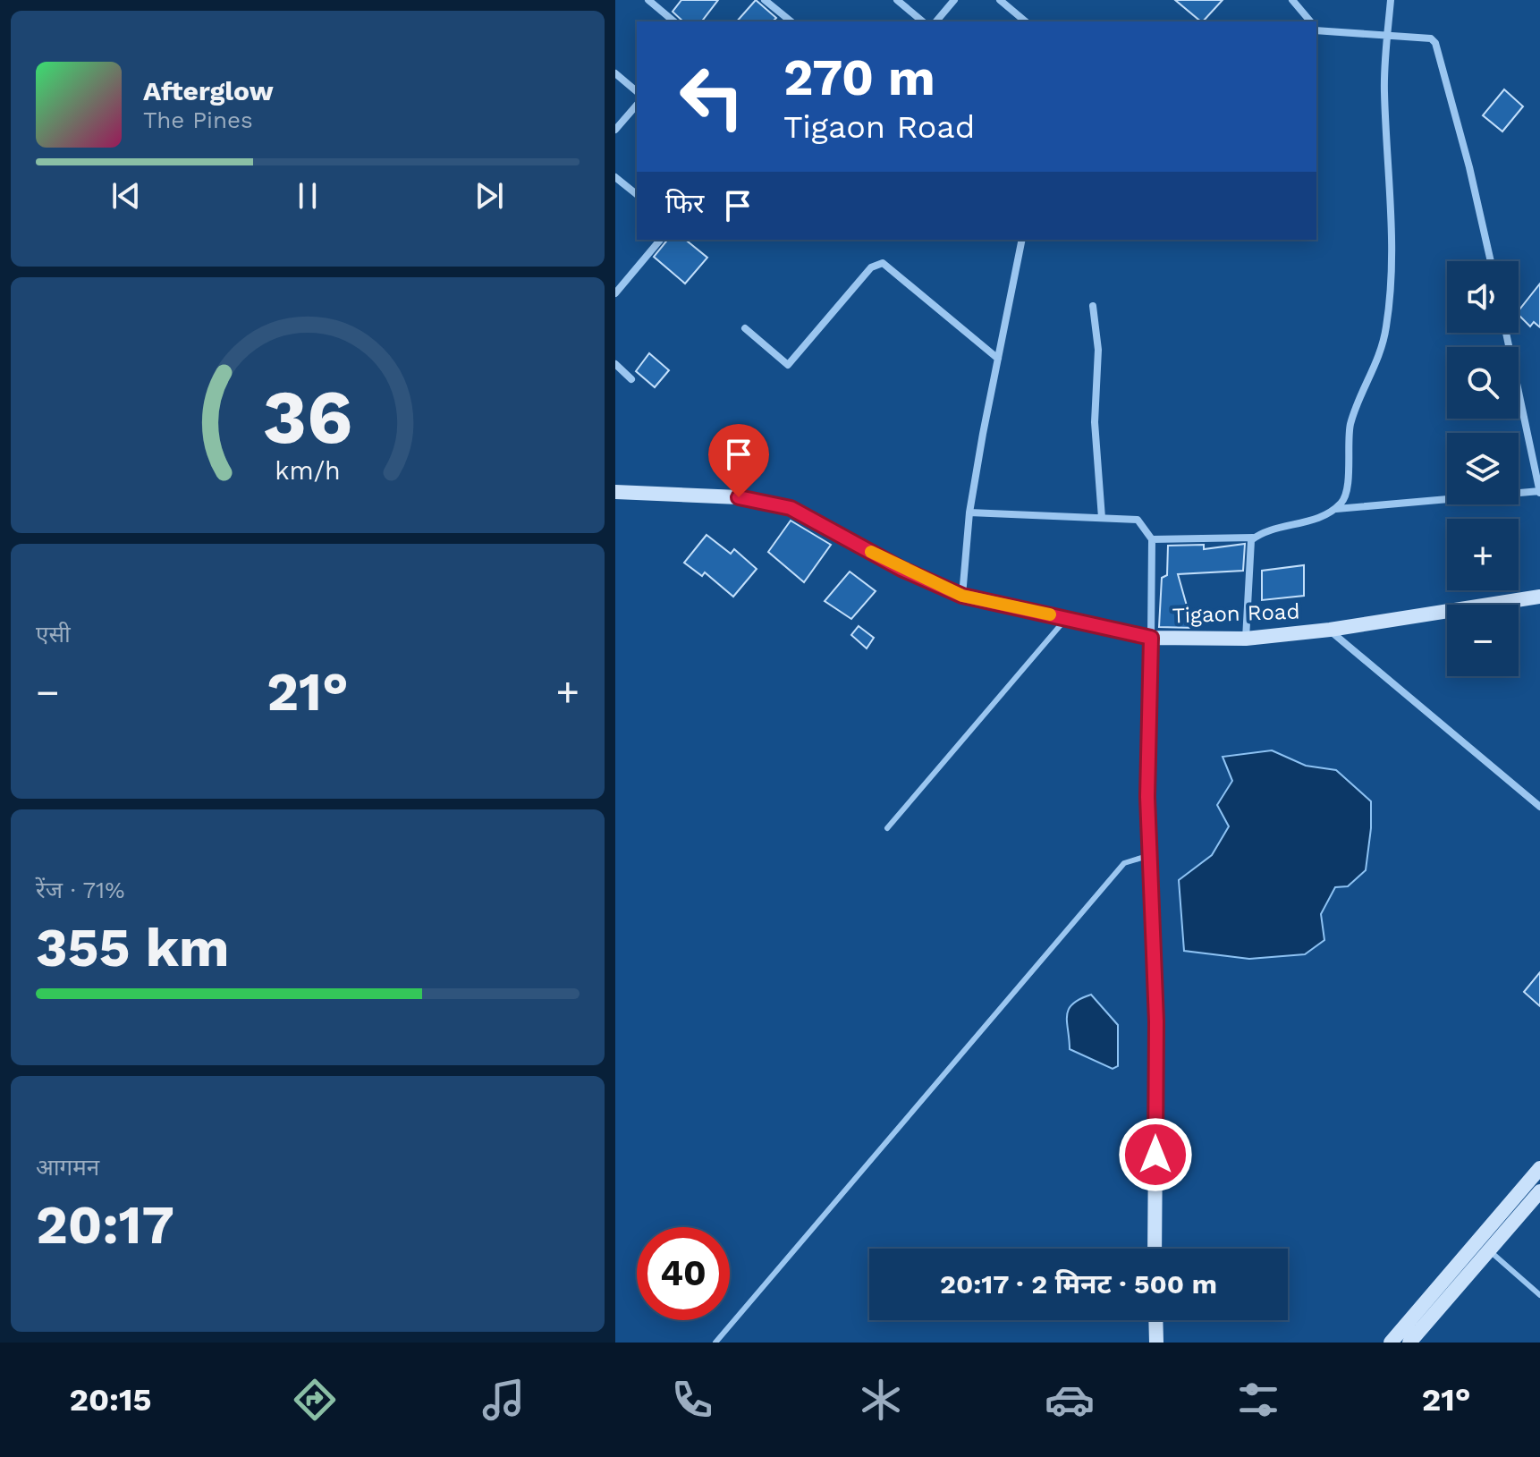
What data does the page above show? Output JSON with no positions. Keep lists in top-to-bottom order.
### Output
{
  "streets": {
    "street": ["Tigaon Road"]
  },
  "page": {
    "turn": ["270 m", "Tigaon Road"],
    "song": ["Afterglow", "The Pines"],
    "then": "फिर",
    "map_buttons": ["+", "−"],
    "tile": [
      "एसी",
      ["रेंज · 71%", "355 km"],
      ["आगमन", "20:17"]
    ],
    "heat": ["−", "21°", "+"],
    "limit": "40",
    "trip": "20:17 · 2 मिनट · 500 m",
    "tabs": ["20:15", "21°"],
    "gauge": ["36", "km/h"]
  }
}
